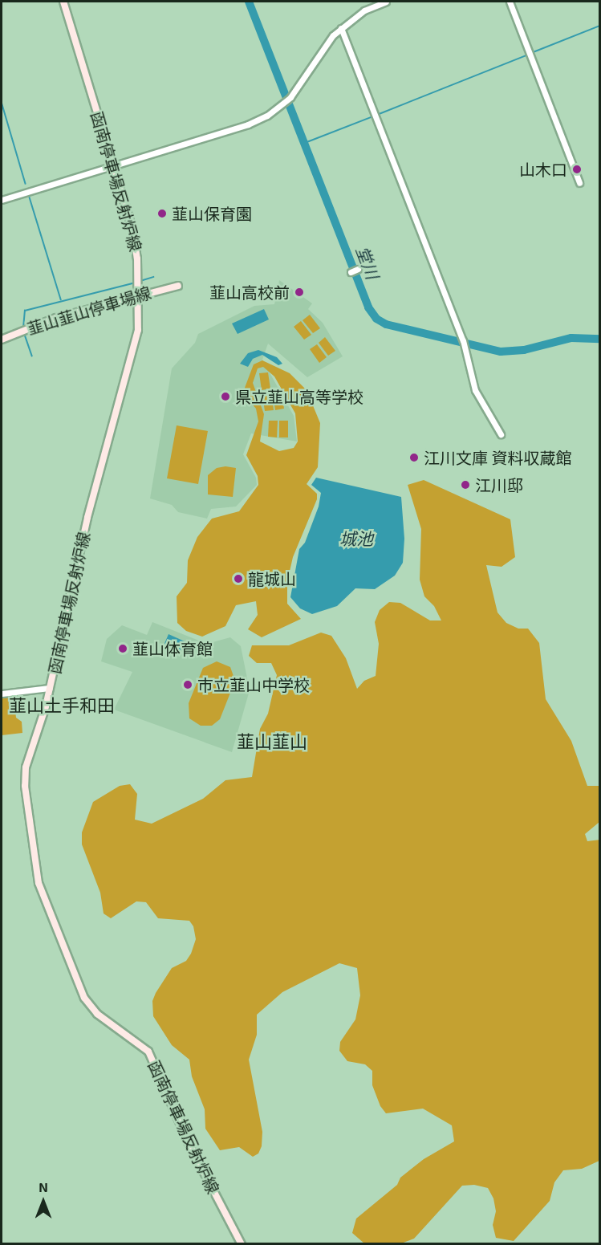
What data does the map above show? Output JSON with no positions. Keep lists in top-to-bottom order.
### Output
{
  "streets": {
    "main road": ["函南停車場反射炉線", "韮山韮山停車場線"]
  },
  "crossings": [
    ["函南停車場反射炉線", "韮山韮山停車場線"]
  ],
  "districts": ["韮山土手和田", "韮山韮山"],
  "water": ["堂川", "城池"],
  "places": [
    "山木口",
    "韮山保育園",
    "韮山高校前",
    "県立韮山高等学校",
    "江川文庫 資料収蔵館",
    "江川邸",
    "龍城山",
    "韮山体育館",
    "市立韮山中学校"
  ],
  "north": "top"
}
